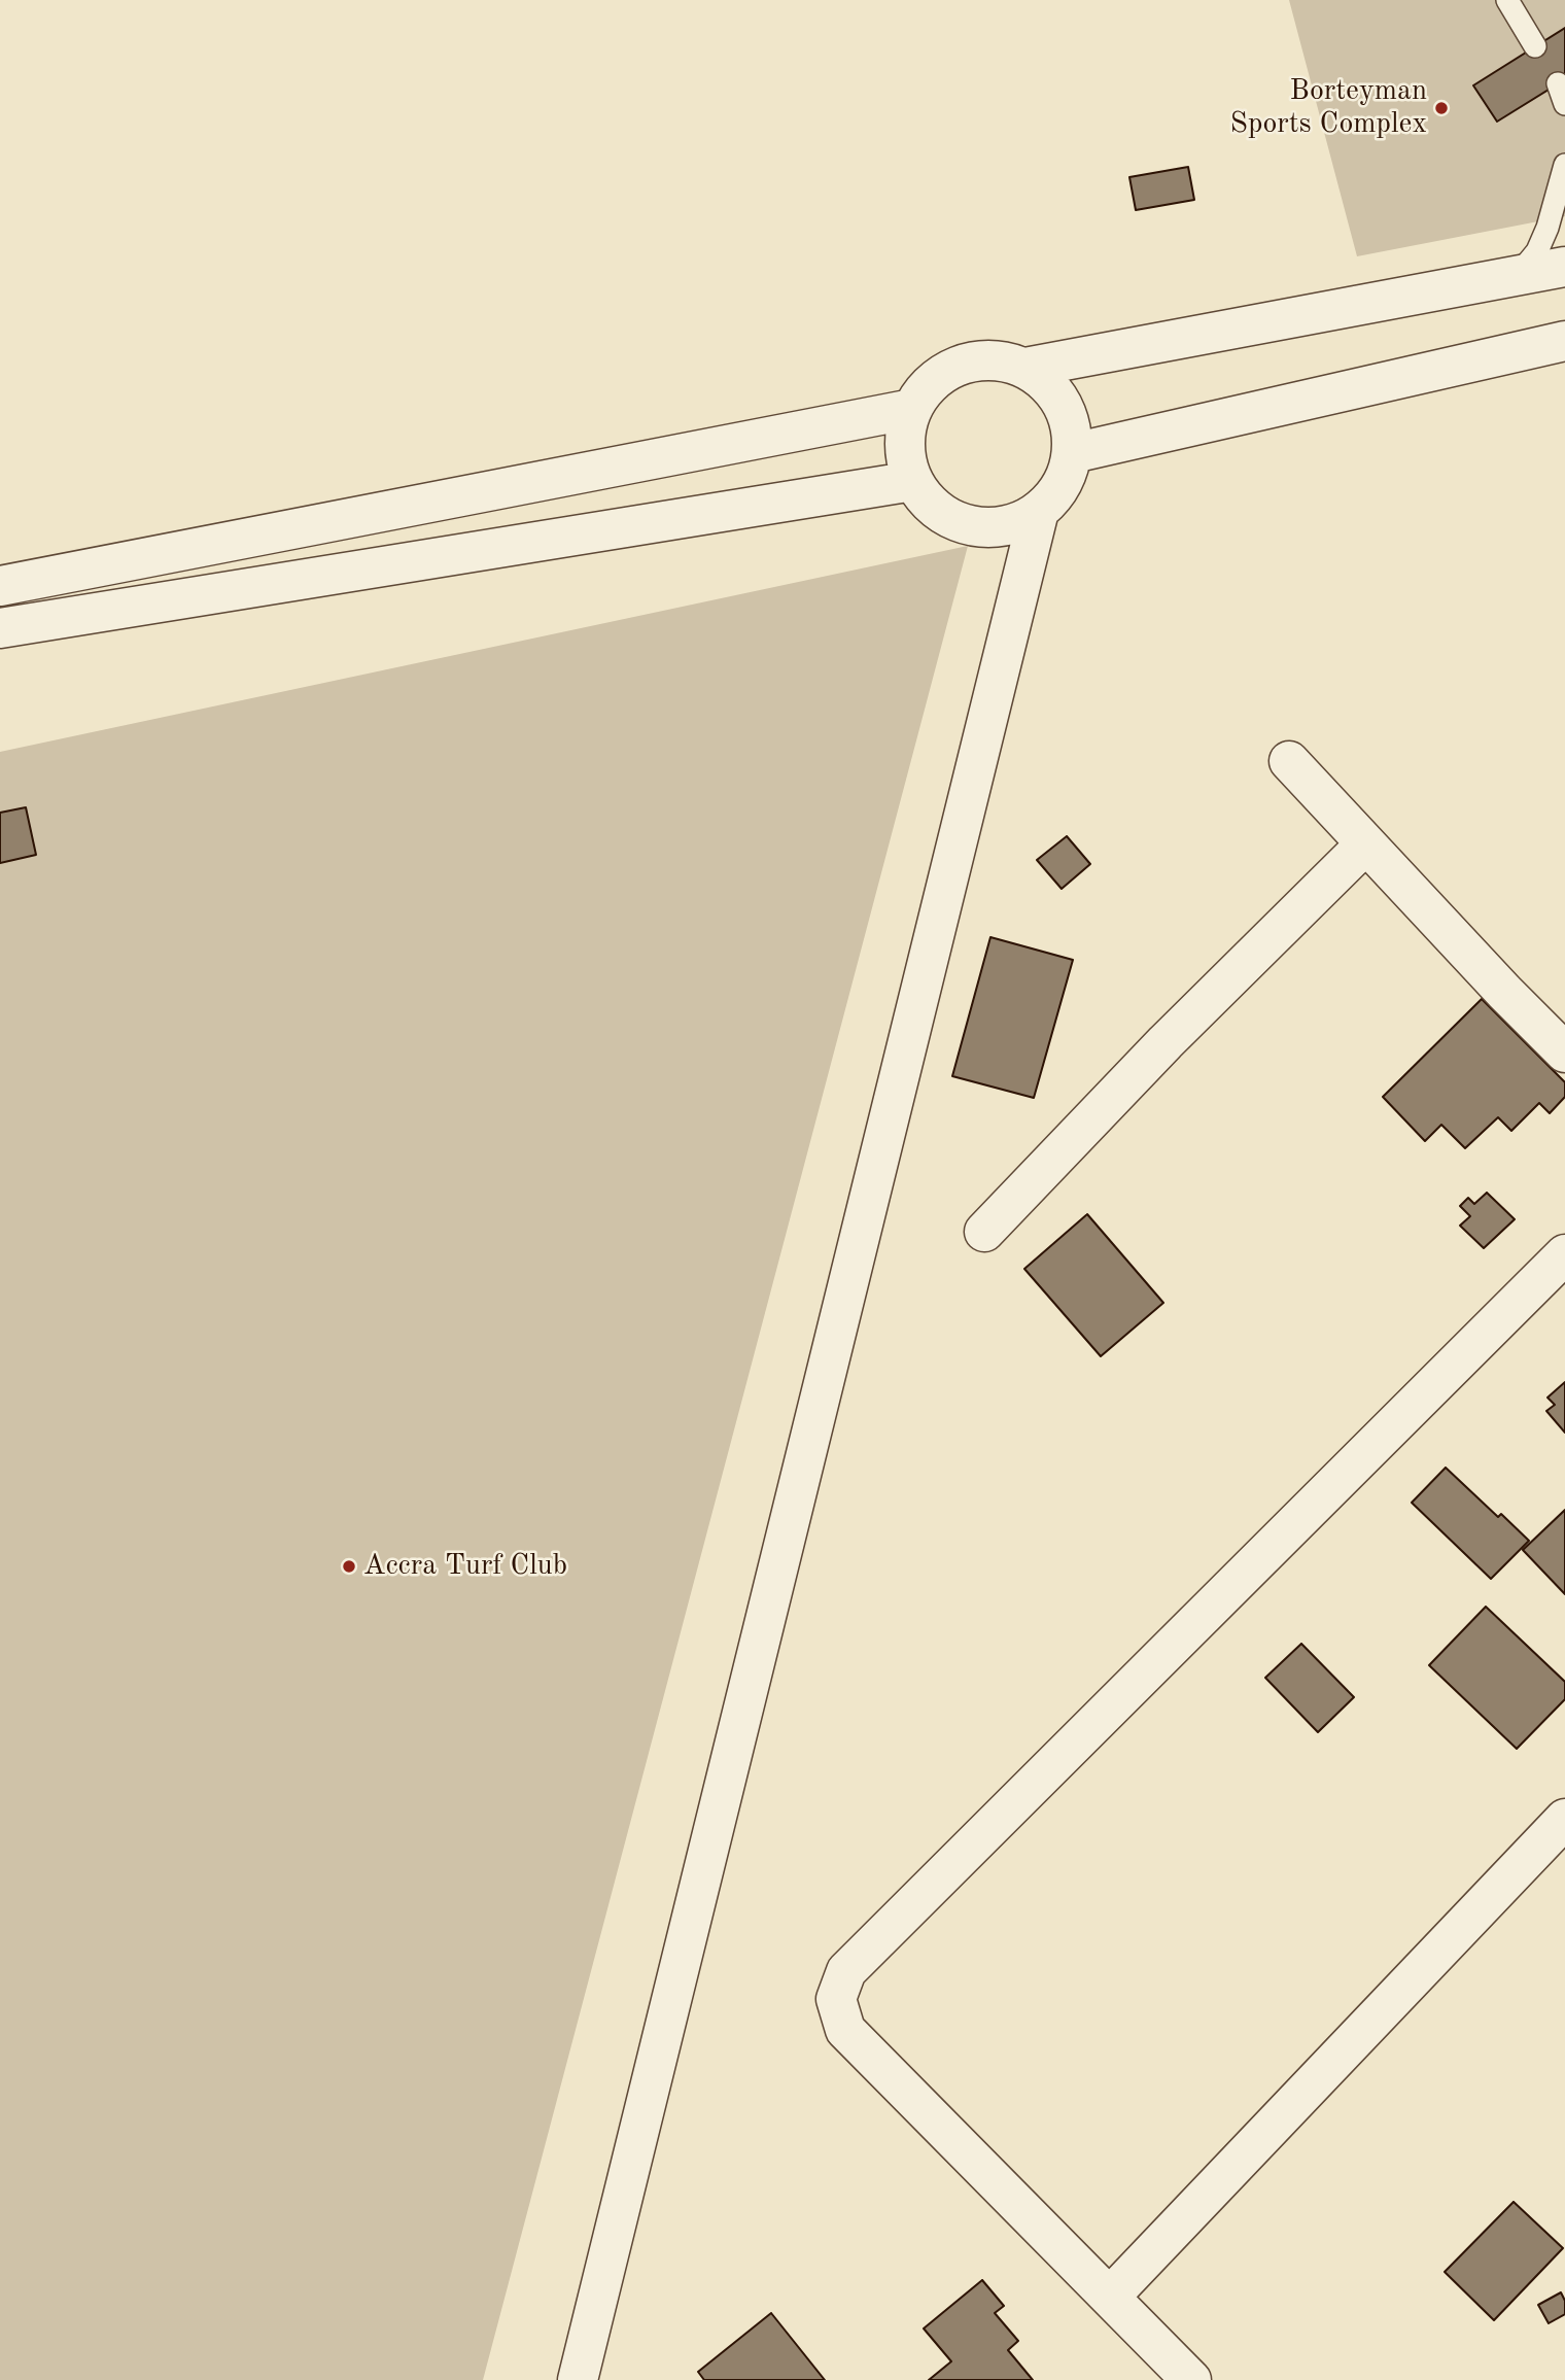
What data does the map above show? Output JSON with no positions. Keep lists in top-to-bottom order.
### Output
{
  "places": ["Borteyman Sports Complex", "Accra Turf Club"]
}
